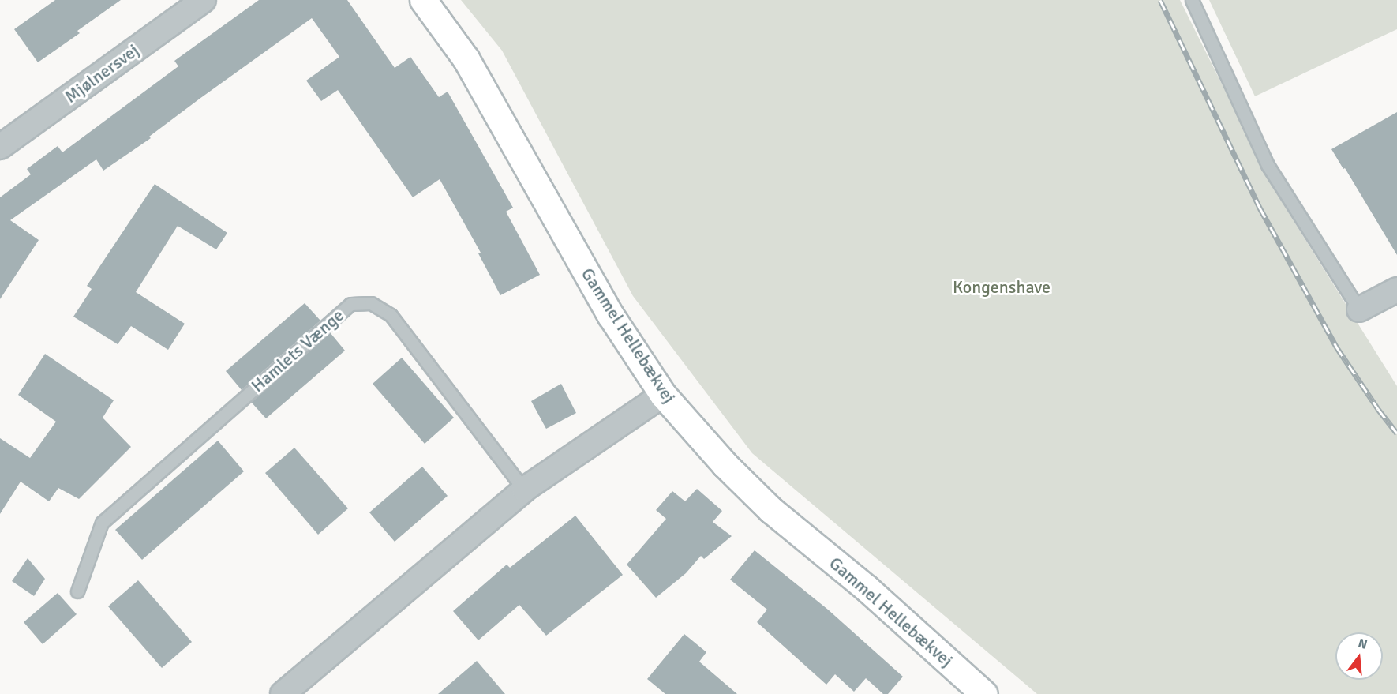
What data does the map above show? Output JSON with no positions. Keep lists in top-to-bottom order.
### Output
{
  "streets": {
    "main road": ["Gammel Hellebækvej"],
    "street": ["Mjølnersvej"],
    "lane": ["Hamlets Vænge"]
  },
  "parks": ["Kongenshave"],
  "north": "top"
}
